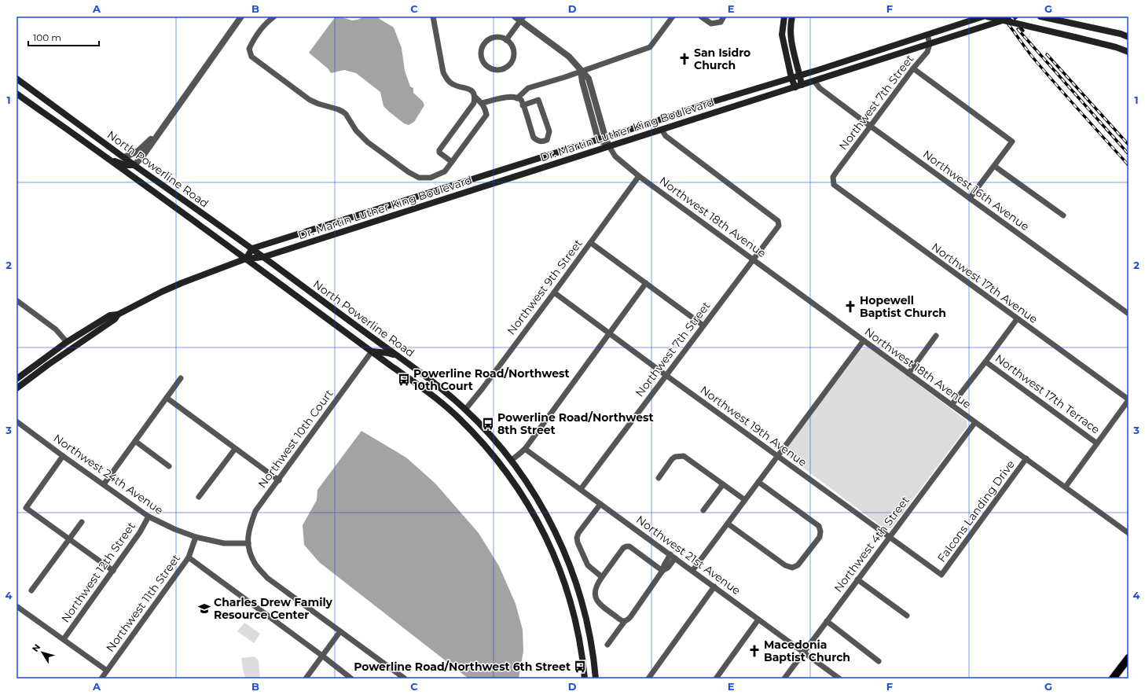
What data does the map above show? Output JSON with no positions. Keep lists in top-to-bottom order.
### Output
{
  "streets": {
    "main road": ["Dr. Martin Luther King Boulevard", "North Powerline Road"],
    "street": [
      "Northwest 7th Street",
      "Northwest 16th Avenue",
      "Northwest 18th Avenue",
      "Northwest 17th Avenue",
      "Northwest 9th Street",
      "Northwest 17th Terrace",
      "Northwest 19th Avenue",
      "Northwest 10th Court",
      "Northwest 24th Avenue",
      "Falcons Landing Drive",
      "Northwest 4th Street",
      "Northwest 21st Avenue",
      "Northwest 12th Street",
      "Northwest 11th Street"
    ]
  },
  "crossings": [
    ["Northwest 7th Street", "Dr. Martin Luther King Boulevard"],
    ["Northwest 7th Street", "Northwest 16th Avenue"],
    ["Northwest 7th Street", "Northwest 18th Avenue"],
    ["Northwest 7th Street", "Northwest 17th Avenue"],
    ["Northwest 7th Street", "Northwest 19th Avenue"],
    ["Northwest 7th Street", "Northwest 21st Avenue"],
    ["Dr. Martin Luther King Boulevard", "North Powerline Road"],
    ["Dr. Martin Luther King Boulevard", "Northwest 16th Avenue"],
    ["Dr. Martin Luther King Boulevard", "Northwest 18th Avenue"],
    ["North Powerline Road", "Northwest 9th Street"],
    ["North Powerline Road", "Northwest 10th Court"],
    ["Northwest 18th Avenue", "Northwest 9th Street"],
    ["Northwest 18th Avenue", "Falcons Landing Drive"],
    ["Northwest 18th Avenue", "Northwest 4th Street"],
    ["Northwest 9th Street", "Northwest 19th Avenue"],
    ["Northwest 19th Avenue", "Falcons Landing Drive"],
    ["Northwest 19th Avenue", "Northwest 4th Street"],
    ["Northwest 10th Court", "Northwest 24th Avenue"],
    ["Northwest 24th Avenue", "Northwest 12th Street"],
    ["Northwest 24th Avenue", "Northwest 11th Street"],
    ["Northwest 4th Street", "Northwest 21st Avenue"]
  ],
  "places": {
    "church": ["San Isidro Church", "Hopewell Baptist Church", "Macedonia Baptist Church"],
    "bus stop": ["Powerline Road/Northwest 10th Court", "Powerline Road/Northwest 8th Street", "Powerline Road/Northwest 6th Street"],
    "school or university": ["Charles Drew Family Resource Center"]
  },
  "scale_bar": "100 m",
  "north": "top left",
  "grid": {
    "columns": [
      "A",
      "B",
      "C",
      "D",
      "E",
      "F",
      "G"
    ],
    "rows": [
      "1",
      "2",
      "3",
      "4"
    ]
  }
}
